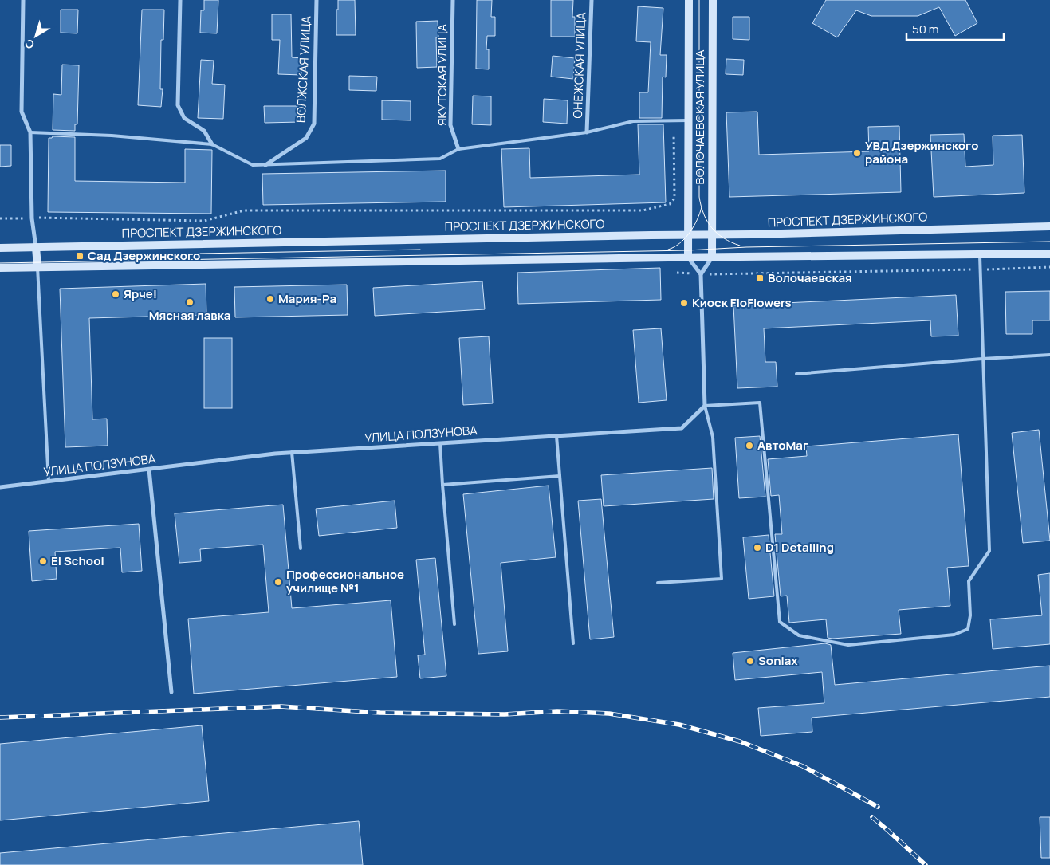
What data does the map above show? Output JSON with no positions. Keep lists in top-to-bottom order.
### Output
{
  "streets": {
    "main road": ["ВОЛОЧАЕВСКАЯ УЛИЦА", "ПРОСПЕКТ ДЗЕРЖИНСКОГО"],
    "street": [
      "ОНЕЖСКАЯ УЛИЦА",
      "ВОЛЖСКАЯ УЛИЦА",
      "ЯКУТСКАЯ УЛИЦА",
      "УЛИЦА ПОЛЗУНОВА"
    ]
  },
  "crossings": [
    ["ВОЛОЧАЕВСКАЯ УЛИЦА", "ПРОСПЕКТ ДЗЕРЖИНСКОГО"]
  ],
  "places": {
    "other": [
      "УВД Дзержинского района",
      "Ярче!",
      "Мария-Ра",
      "Мясная лавка",
      "Киоск FloFlowers",
      "АвтоМаг",
      "D1 Detailing",
      "El School",
      "Профессиональное училище №1",
      "Sonlax"
    ],
    "transit": ["Сад Дзержинского", "Волочаевская"]
  },
  "scale_bar": "50 m",
  "north": "bottom left"
}
